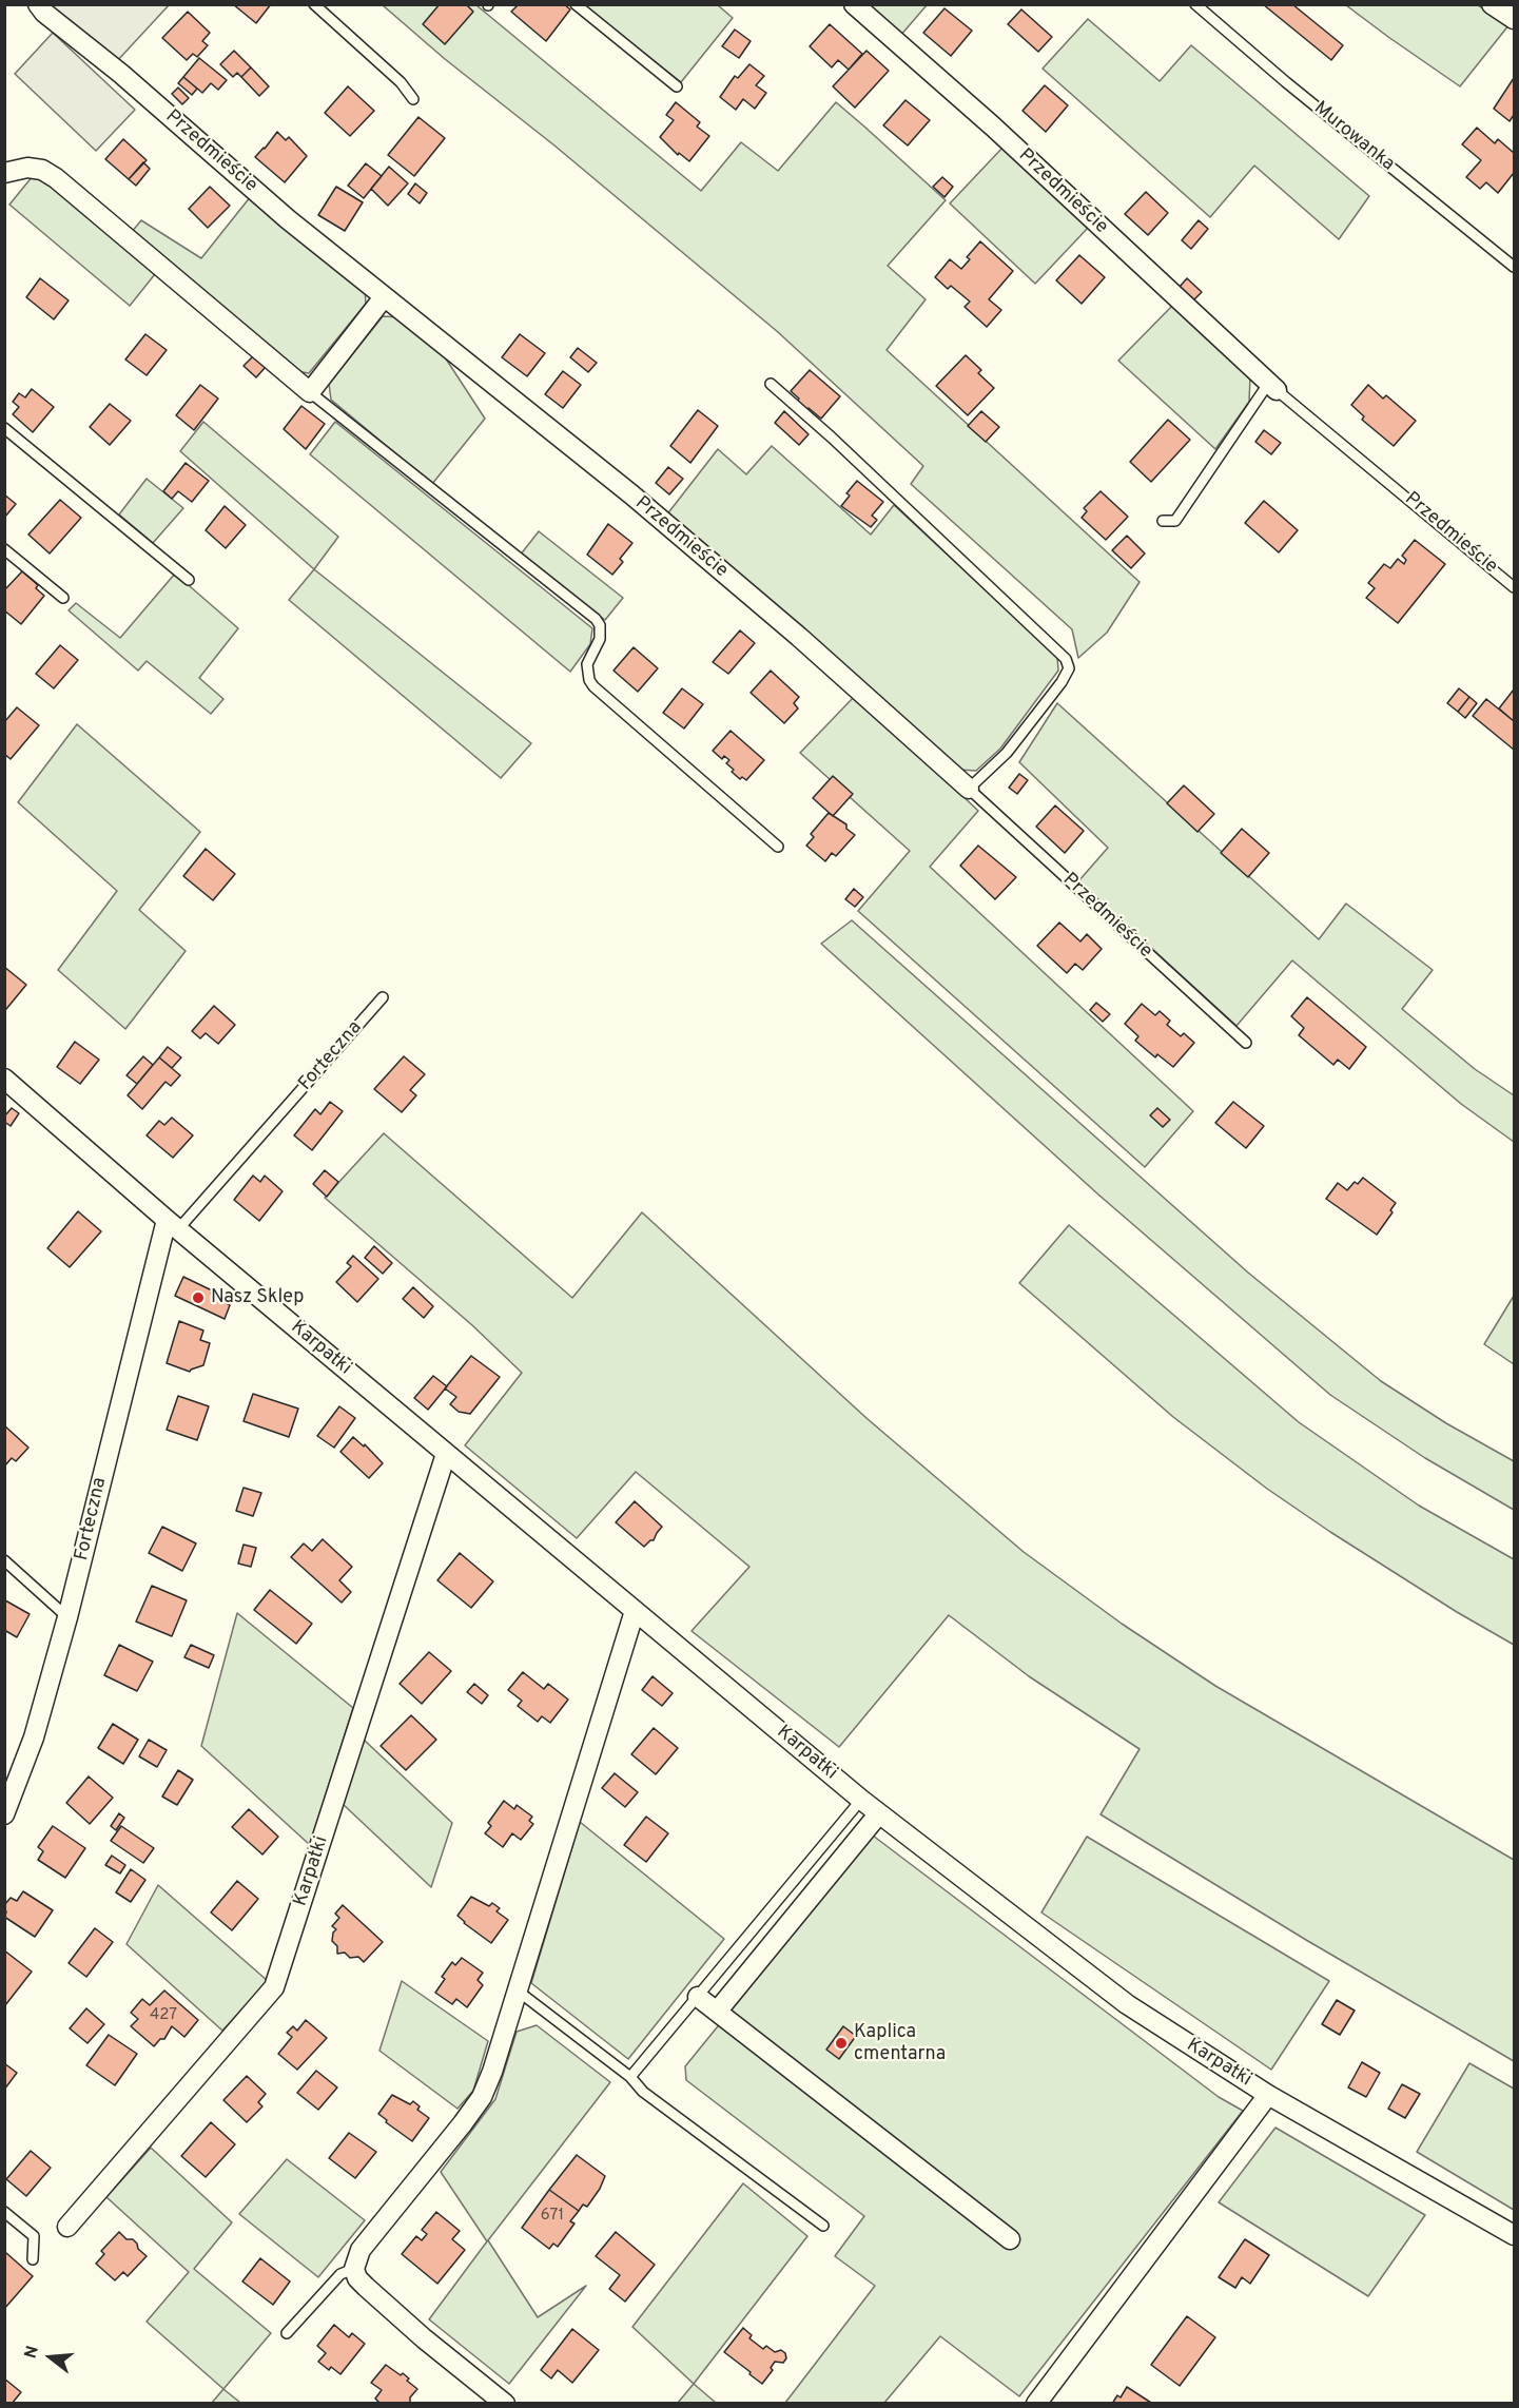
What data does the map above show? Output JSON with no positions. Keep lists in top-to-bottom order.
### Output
{
  "streets": {
    "street": ["Przedmieście", "Forteczna", "Karpatki"],
    "lane": ["Murowanka"]
  },
  "crossings": [
    ["Forteczna", "Karpatki"]
  ],
  "places": ["Nasz Sklep", "Kaplica cmentarna"],
  "house_numbers": ["427", "671"],
  "north": "left"
}
